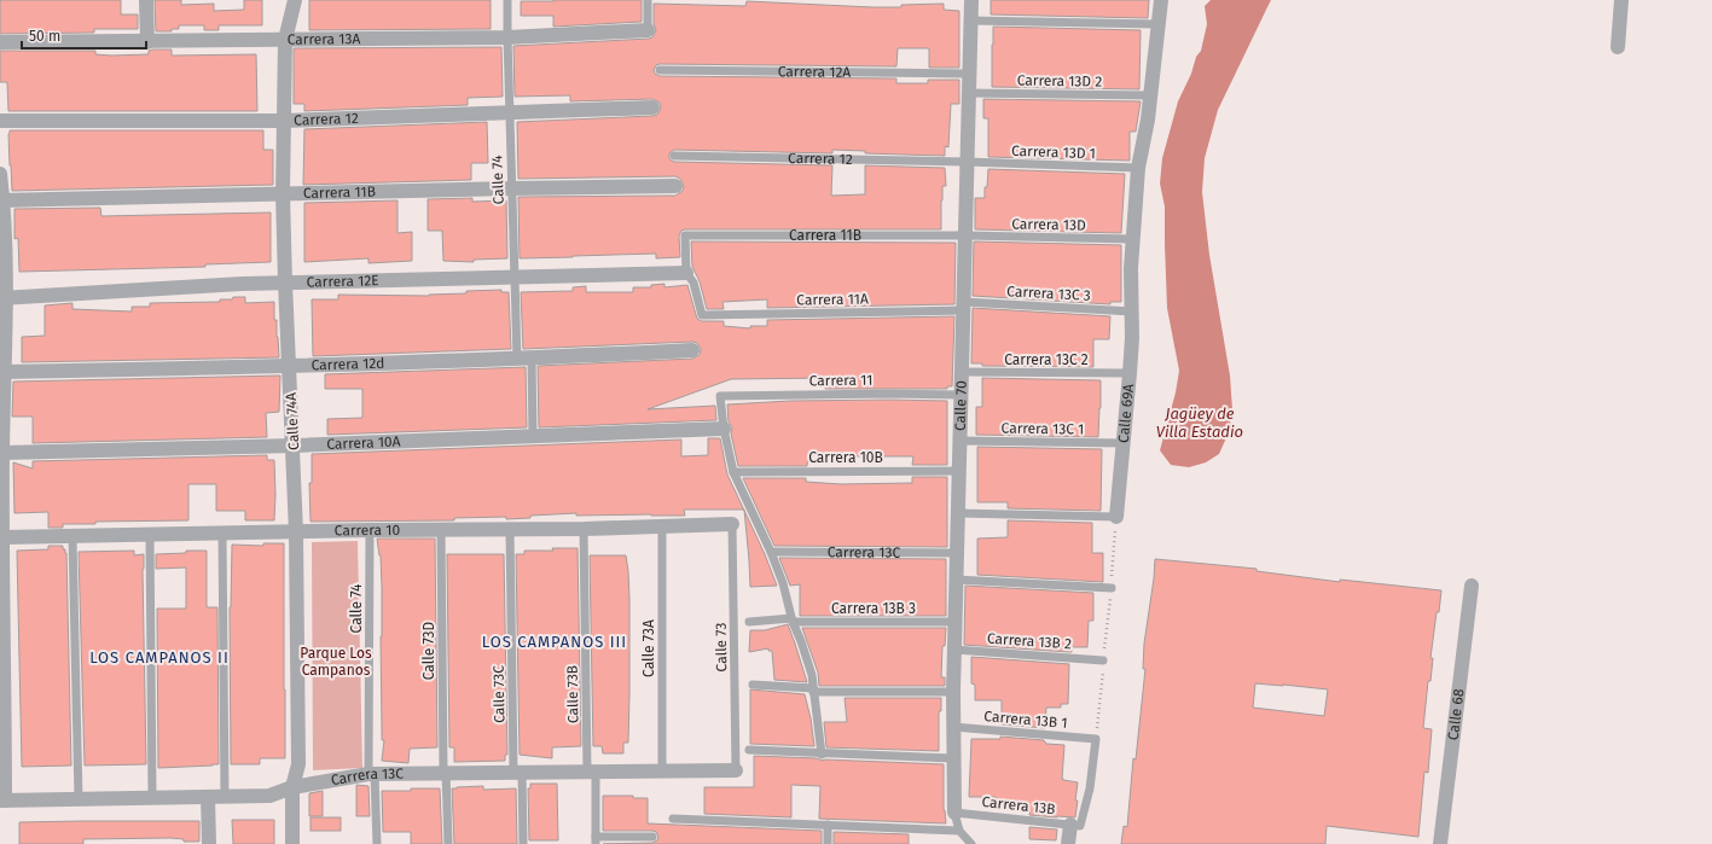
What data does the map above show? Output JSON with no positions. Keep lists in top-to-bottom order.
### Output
{
  "streets": {
    "street": [
      "Carrera 13A",
      "Carrera 12",
      "Carrera 11B",
      "Carrera 12E",
      "Carrera 12d",
      "Calle 70",
      "Calle 69A",
      "Calle 74A",
      "Carrera 10A",
      "Carrera 10",
      "Carrera 13C",
      "Calle 68"
    ],
    "lane": [
      "Carrera 12A",
      "Carrera 13D 2",
      "Carrera 13D 1",
      "Calle 74",
      "Carrera 13D",
      "Carrera 13C 3",
      "Carrera 11A",
      "Carrera 13C 2",
      "Carrera 11",
      "Carrera 13C 1",
      "Carrera 10B",
      "Carrera 13B 3",
      "Carrera 13B 2",
      "Calle 73",
      "Calle 73A",
      "Calle 73D",
      "Calle 73C",
      "Calle 73B",
      "Carrera 13B 1",
      "Carrera 13B"
    ]
  },
  "crossings": [
    ["Carrera 13A", "Calle 74"],
    ["Carrera 13A", "Calle 74A"],
    ["Carrera 12A", "Calle 70"],
    ["Carrera 13D 2", "Calle 70"],
    ["Carrera 13D 2", "Calle 69A"],
    ["Carrera 12", "Carrera 13D 1"],
    ["Carrera 12", "Calle 74"],
    ["Carrera 12", "Calle 70"],
    ["Carrera 12", "Calle 74A"],
    ["Carrera 13D 1", "Calle 70"],
    ["Carrera 13D 1", "Calle 69A"],
    ["Calle 74", "Carrera 11B"],
    ["Calle 74", "Carrera 12E"],
    ["Calle 74", "Carrera 12d"],
    ["Calle 74", "Carrera 10"],
    ["Calle 74", "Carrera 13C"],
    ["Carrera 11B", "Carrera 13D"],
    ["Carrera 11B", "Carrera 12E"],
    ["Carrera 11B", "Carrera 11A"],
    ["Carrera 11B", "Calle 70"],
    ["Carrera 11B", "Calle 74A"],
    ["Carrera 13D", "Calle 70"],
    ["Carrera 13D", "Calle 69A"],
    ["Carrera 12E", "Carrera 11A"],
    ["Carrera 12E", "Calle 74A"],
    ["Carrera 13C 3", "Carrera 11A"],
    ["Carrera 13C 3", "Calle 70"],
    ["Carrera 13C 3", "Calle 69A"],
    ["Carrera 11A", "Calle 70"],
    ["Carrera 13C 2", "Calle 70"],
    ["Carrera 13C 2", "Calle 69A"],
    ["Carrera 12d", "Calle 74A"],
    ["Carrera 11", "Calle 70"],
    ["Carrera 11", "Carrera 10A"],
    ["Calle 70", "Carrera 13C 1"],
    ["Calle 70", "Carrera 10B"],
    ["Calle 70", "Carrera 13C"],
    ["Calle 70", "Carrera 13B 3"],
    ["Calle 70", "Carrera 13B 2"],
    ["Calle 70", "Carrera 13B 1"],
    ["Calle 70", "Carrera 13B"],
    ["Calle 69A", "Carrera 13C 1"],
    ["Calle 74A", "Carrera 10A"],
    ["Calle 74A", "Carrera 10"],
    ["Calle 74A", "Carrera 13C"],
    ["Carrera 10", "Calle 73"],
    ["Carrera 10", "Calle 73A"],
    ["Carrera 10", "Calle 73D"],
    ["Carrera 10", "Calle 73C"],
    ["Carrera 10", "Calle 73B"],
    ["Carrera 13C", "Calle 73"],
    ["Carrera 13C", "Calle 73A"],
    ["Carrera 13C", "Calle 73D"],
    ["Carrera 13C", "Calle 73C"],
    ["Carrera 13C", "Calle 73B"]
  ],
  "districts": ["LOS CAMPANOS III", "LOS CAMPANOS II"],
  "water": ["Jagüey de Villa Estadio"],
  "parks": ["Parque Los Campanos"],
  "scale_bar": "50 m"
}
